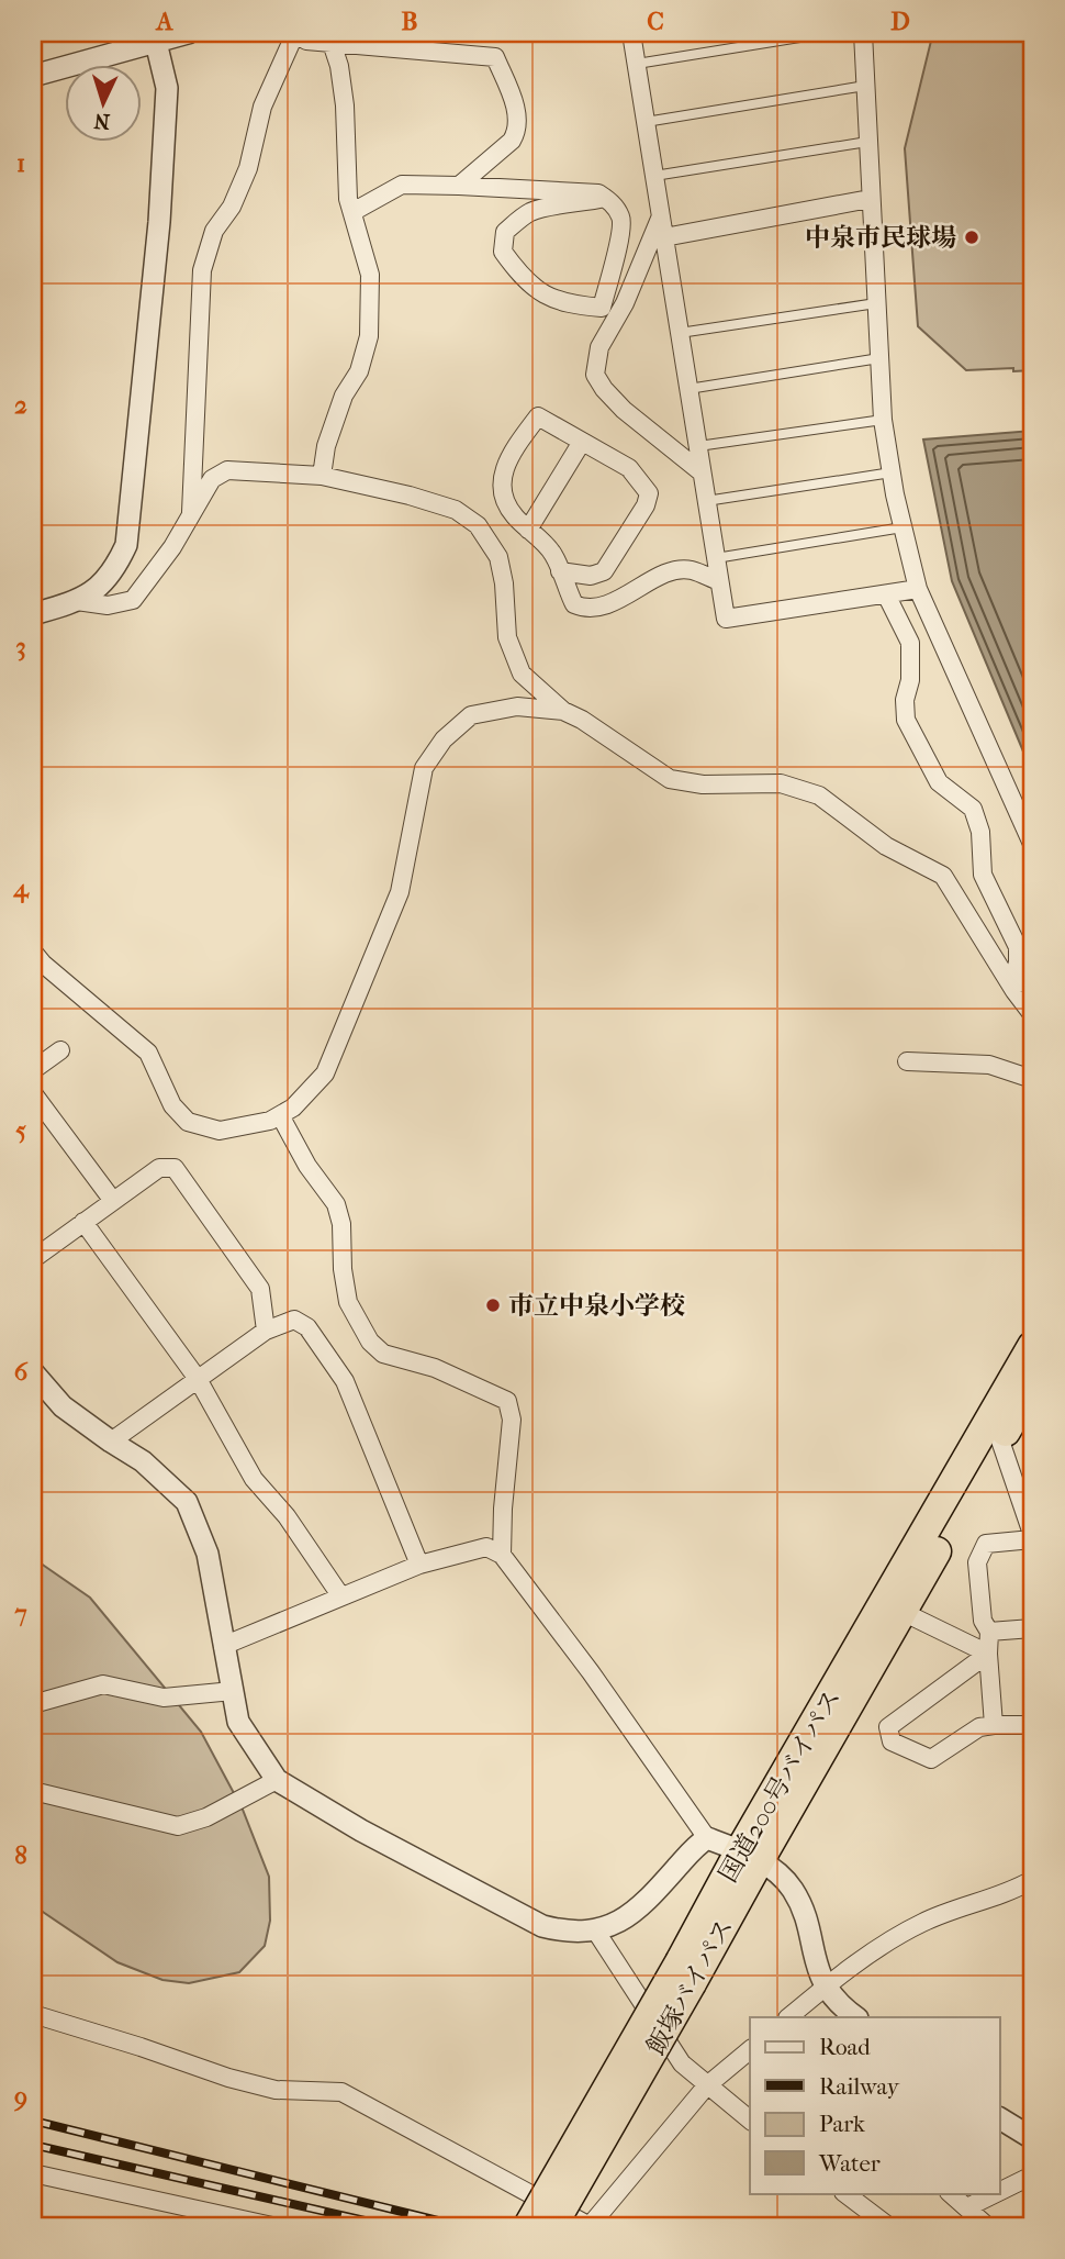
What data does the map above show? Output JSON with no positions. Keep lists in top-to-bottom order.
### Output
{
  "streets": {
    "highway": ["国道200号バイパス", "飯塚バイパス"]
  },
  "crossings": [
    ["国道200号バイパス", "飯塚バイパス"]
  ],
  "places": ["中泉市民球場", "市立中泉小学校"],
  "legend": [
    "Road",
    "Railway",
    "Park",
    "Water"
  ],
  "north": "bottom",
  "grid": {
    "columns": [
      "A",
      "B",
      "C",
      "D"
    ],
    "rows": [
      "1",
      "2",
      "3",
      "4",
      "5",
      "6",
      "7",
      "8",
      "9"
    ]
  }
}
